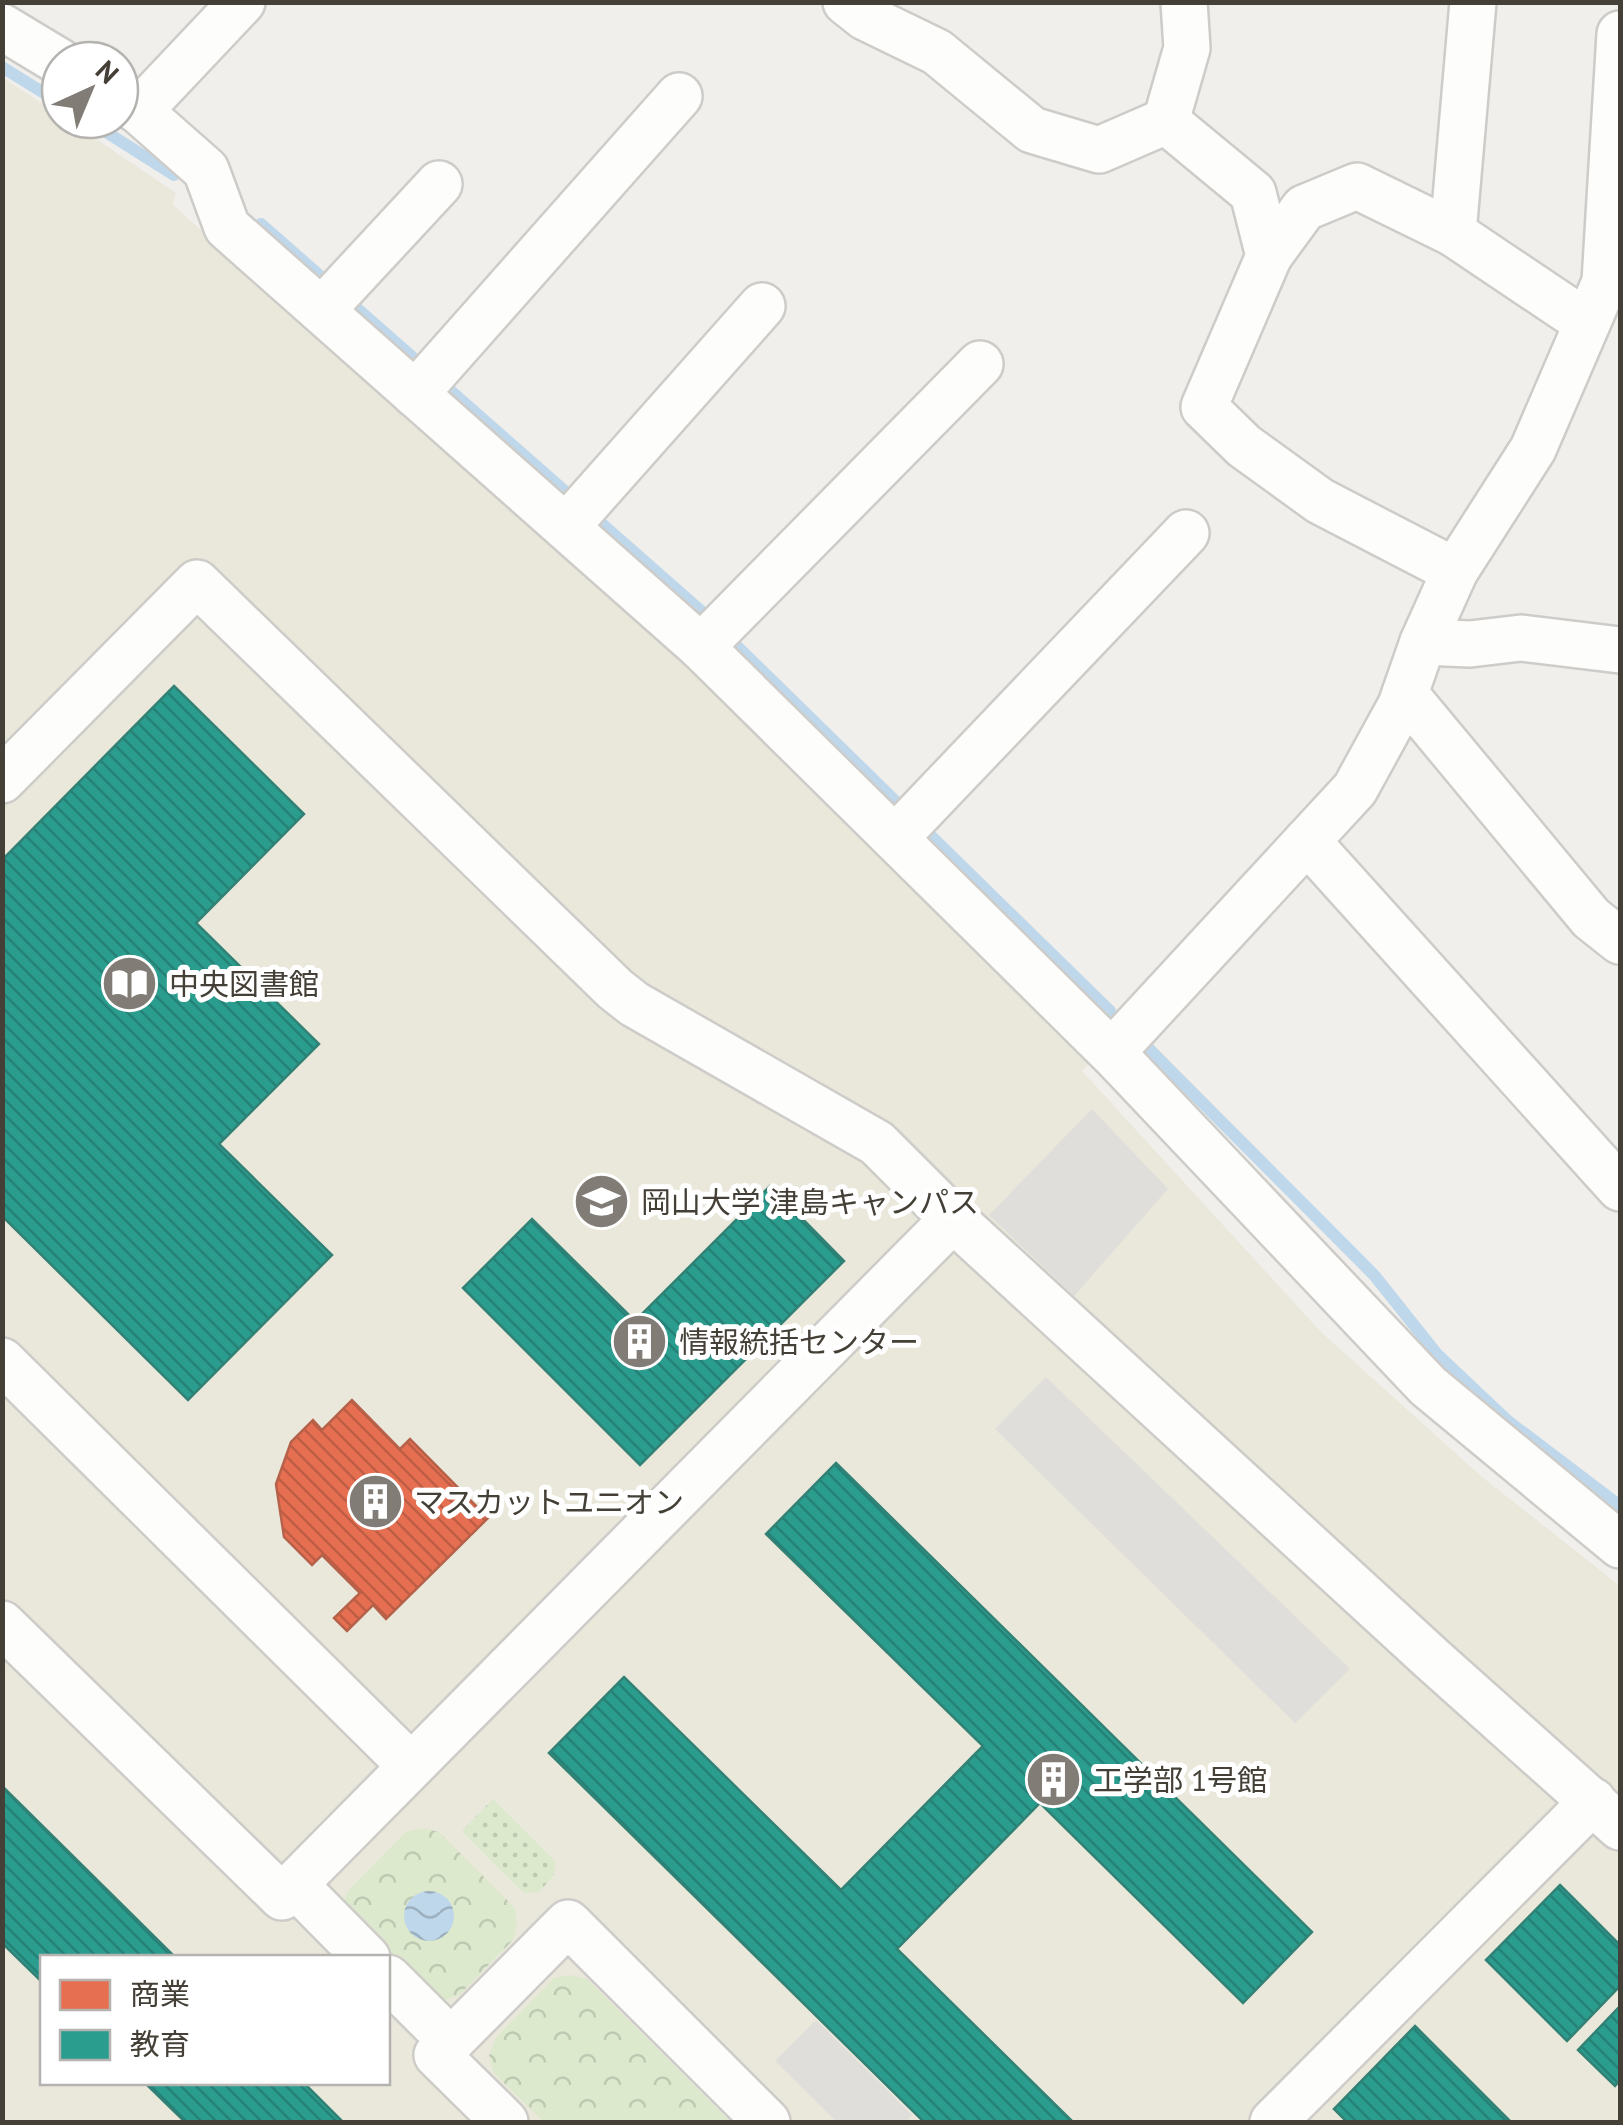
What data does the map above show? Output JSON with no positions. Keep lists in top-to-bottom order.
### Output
{
  "places": {
    "library": ["中央図書館"],
    "school or university": ["岡山大学 津島キャンパス"],
    "building": ["情報統括センター", "マスカットユニオン", "工学部 1号館"]
  },
  "legend": ["商業", "教育"],
  "north": "top right"
}
